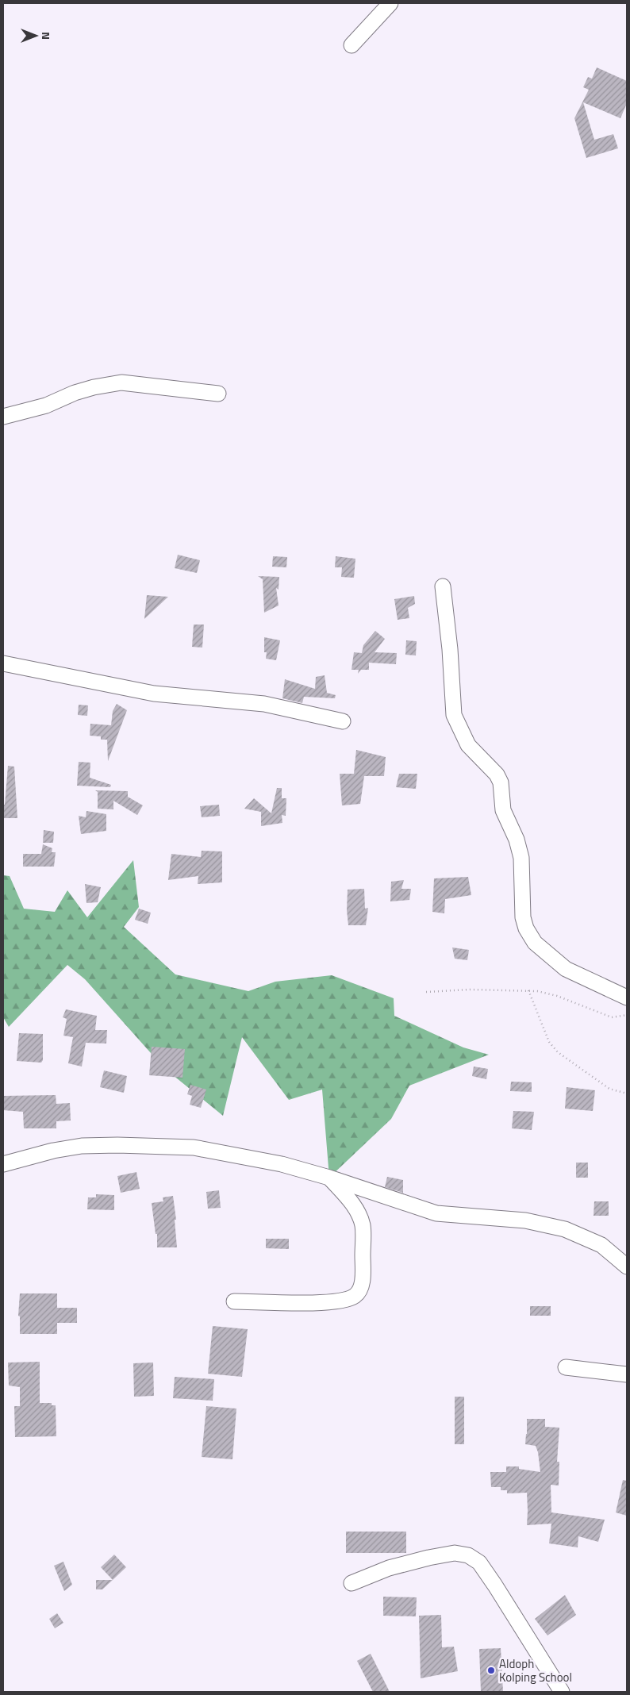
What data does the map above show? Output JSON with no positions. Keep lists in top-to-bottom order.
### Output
{
  "places": ["Aldoph Kolping School"],
  "north": "right"
}
